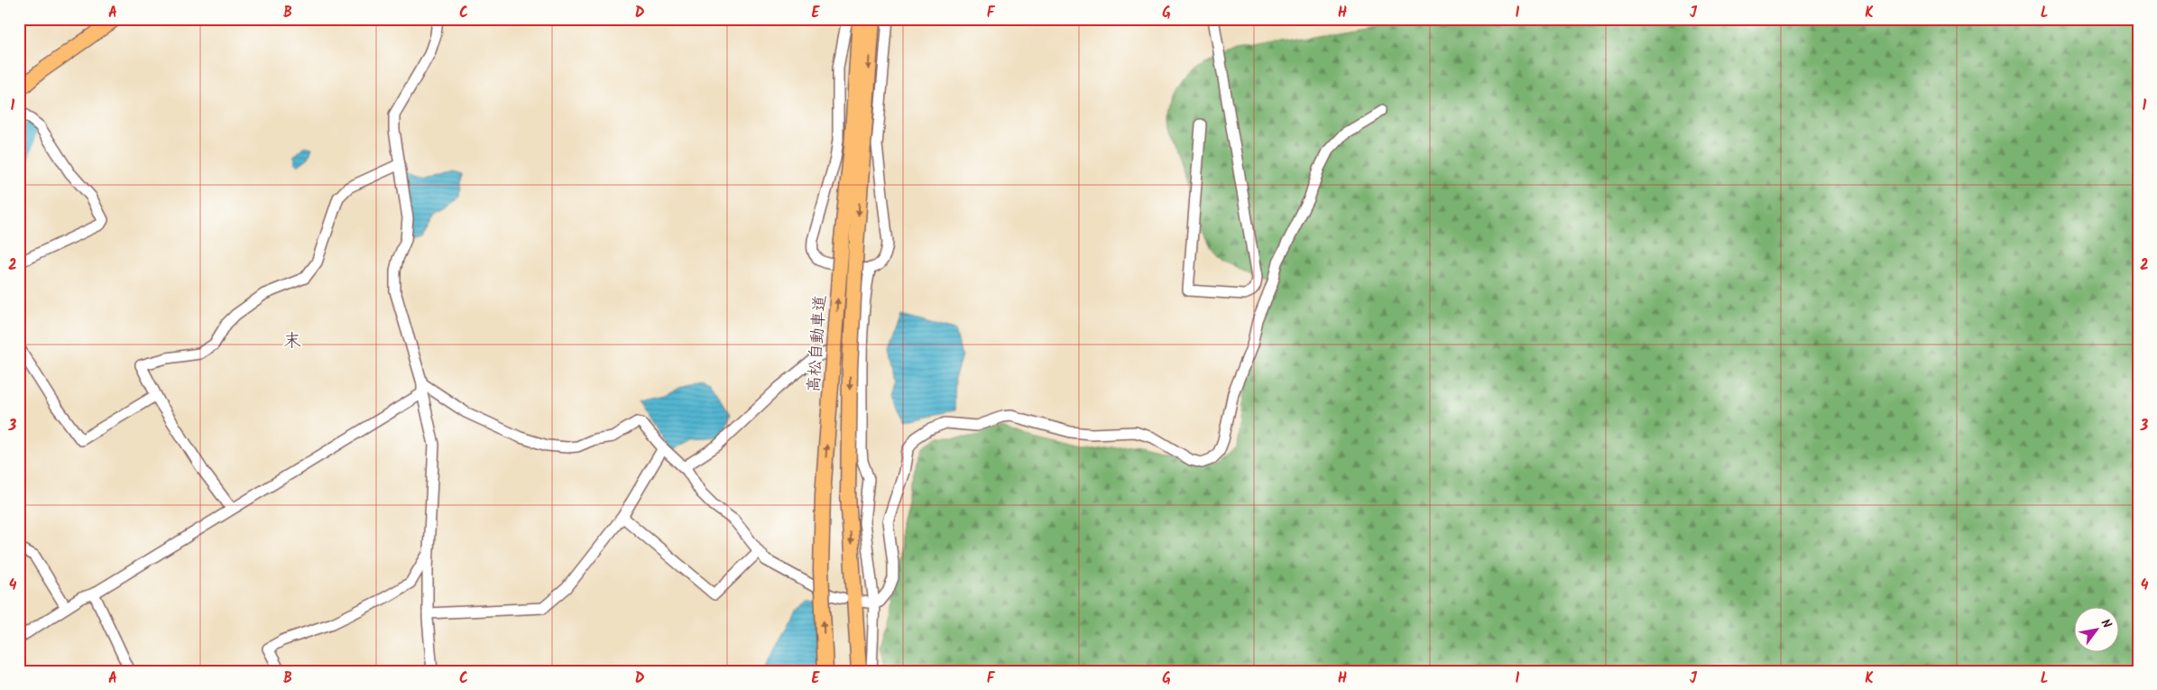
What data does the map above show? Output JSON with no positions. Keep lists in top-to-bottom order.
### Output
{
  "streets": {
    "highway": ["高松自動車道"]
  },
  "districts": ["末"],
  "north": "top right",
  "grid": {
    "columns": [
      "A",
      "B",
      "C",
      "D",
      "E",
      "F",
      "G",
      "H",
      "I",
      "J",
      "K",
      "L"
    ],
    "rows": [
      "1",
      "2",
      "3",
      "4"
    ]
  }
}
